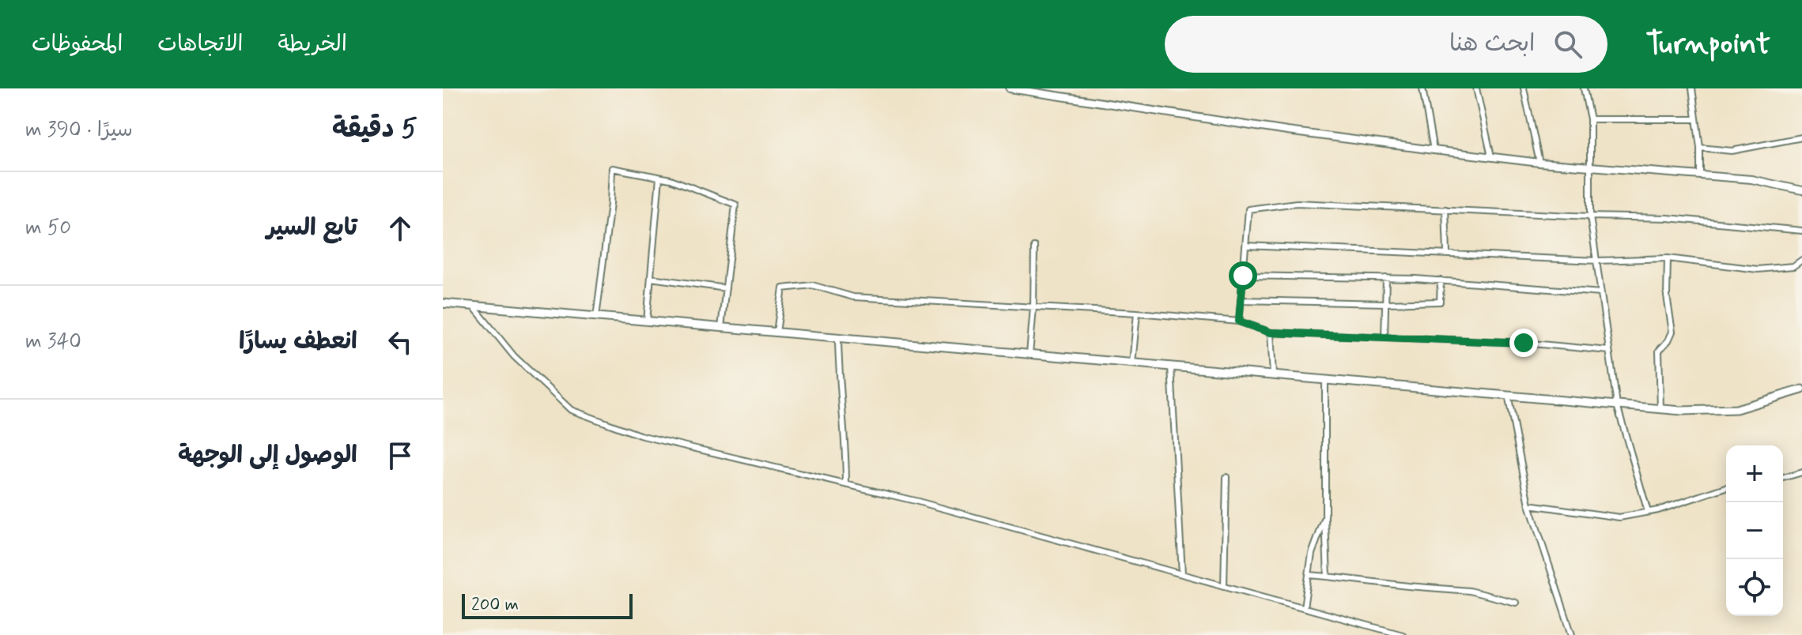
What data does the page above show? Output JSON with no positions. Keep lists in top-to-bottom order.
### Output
{
  "scale_bar": "200 m",
  "page": {
    "header": "Turnpoint",
    "search": "ابحث هنا",
    "nav": ["الخريطة", "الاتجاهات", "المحفوظات"],
    "heading": ["5 دقيقة", "سيرًا · 390 m"],
    "list": [
      ["تابع السير", "50 m"],
      ["انعطف يسارًا", "340 m"],
      "الوصول إلى الوجهة"
    ],
    "map_buttons": ["+", "−"],
    "scale": "200 m"
  }
}
